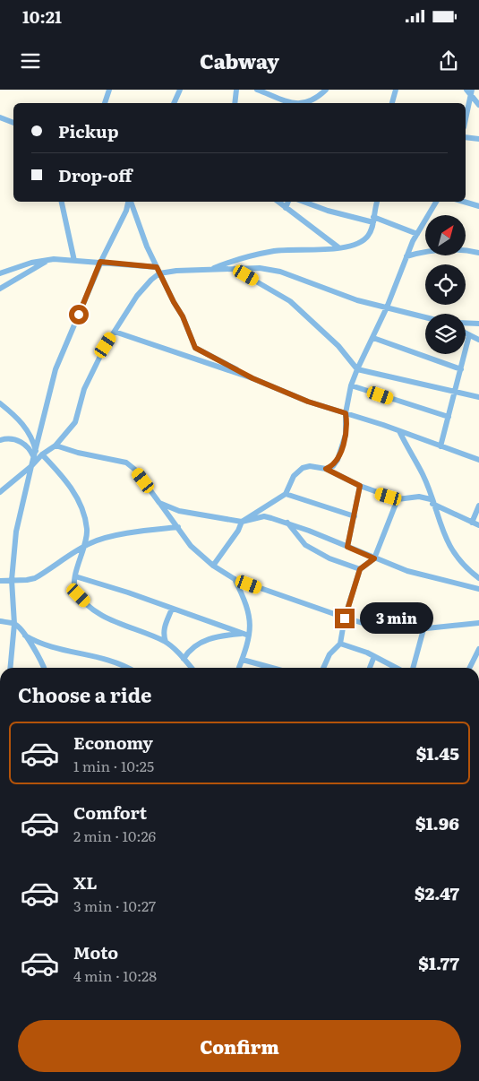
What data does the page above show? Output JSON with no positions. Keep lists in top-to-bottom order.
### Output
{
  "north": "top right",
  "page": {
    "status": "10:21",
    "header": "Cabway",
    "banner": ["Pickup", "Drop-off"],
    "bubble": "3 min",
    "heading": "Choose a ride",
    "list": [
      {
        "name": "Economy",
        "note": "1 min · 10:25",
        "value": "$1.45"
      },
      {
        "name": "Comfort",
        "note": "2 min · 10:26",
        "value": "$1.96"
      },
      {
        "name": "XL",
        "note": "3 min · 10:27",
        "value": "$2.47"
      },
      {
        "name": "Moto",
        "note": "4 min · 10:28",
        "value": "$1.77"
      }
    ],
    "buttons": "Confirm"
  }
}
